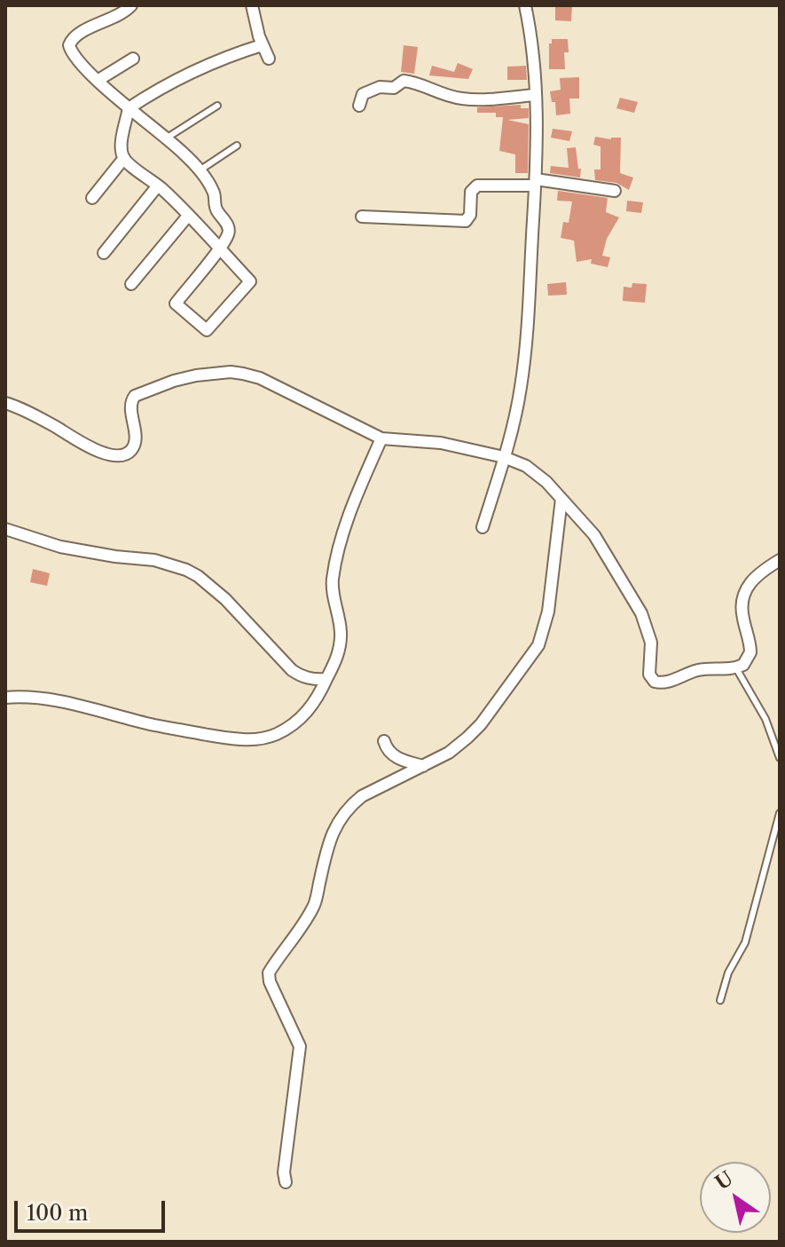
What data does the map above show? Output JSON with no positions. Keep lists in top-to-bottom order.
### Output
{
  "scale_bar": "100 m",
  "north": "top left"
}
